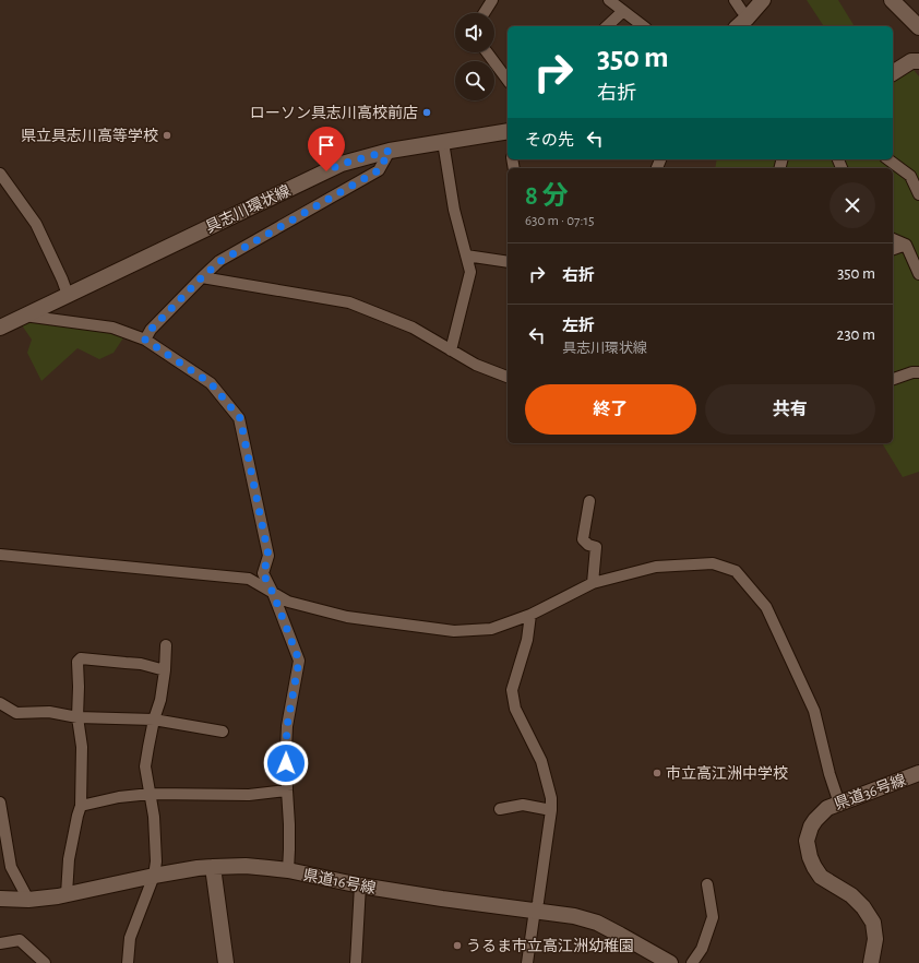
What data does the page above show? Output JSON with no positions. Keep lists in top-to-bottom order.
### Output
{
  "streets": {
    "main road": ["具志川環状線", "県道36号線", "県道16号線"]
  },
  "places": [
    "ローソン具志川高校前店",
    "県立具志川高等学校",
    "市立高江洲中学校",
    "うるま市立高江洲幼稚園"
  ],
  "page": {
    "turn": ["350 m", "右折"],
    "then": "その先",
    "heading": ["8 分", "630 m · 07:15"],
    "list": [
      {
        "name": "右折",
        "value": "350 m"
      },
      {
        "name": "左折",
        "note": "具志川環状線",
        "value": "230 m"
      }
    ],
    "buttons": ["終了", "共有"]
  }
}
